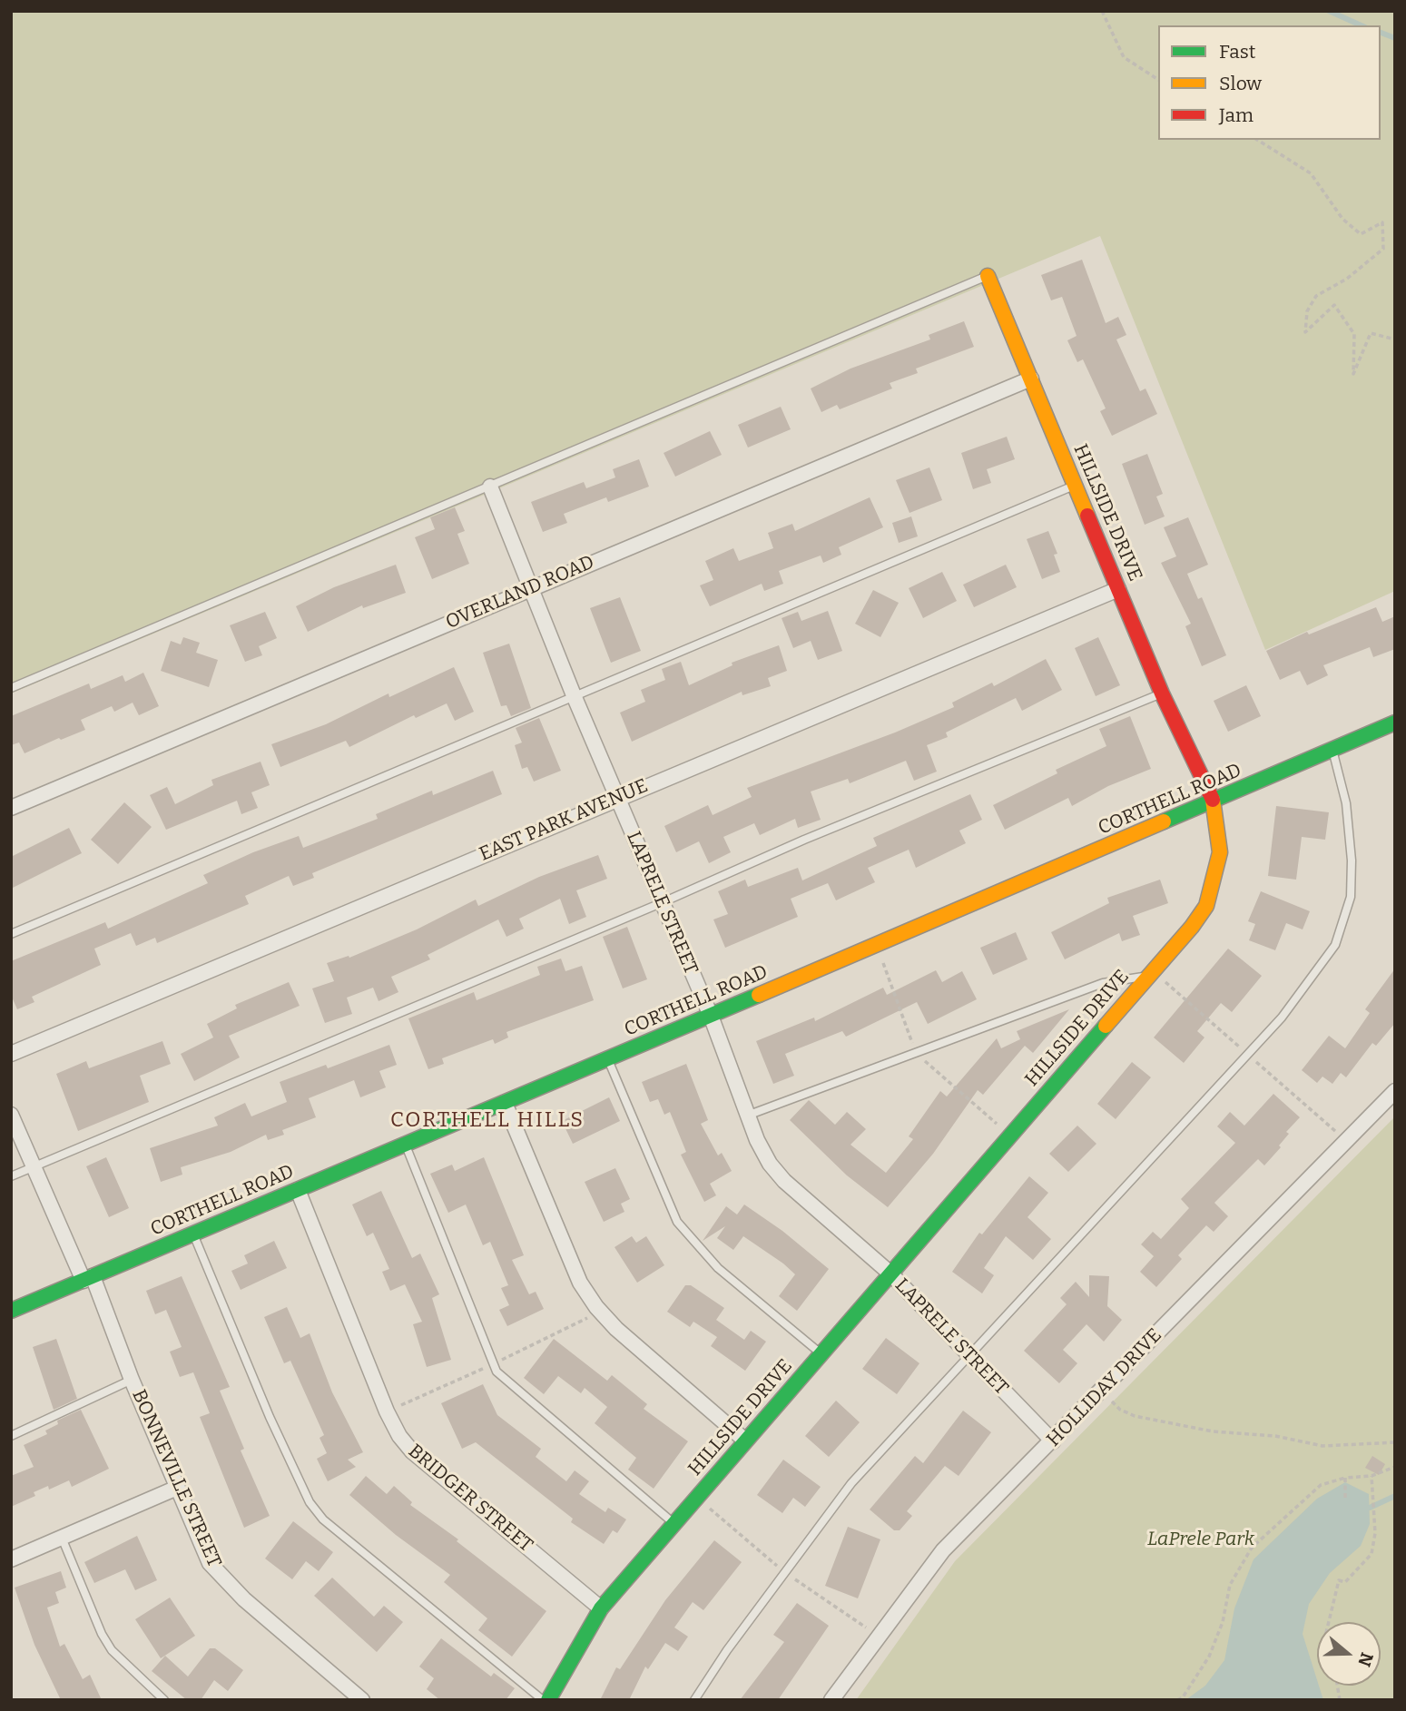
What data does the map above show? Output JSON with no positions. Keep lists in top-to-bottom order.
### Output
{
  "streets": {
    "street": [
      "HILLSIDE DRIVE",
      "OVERLAND ROAD",
      "CORTHELL ROAD",
      "EAST PARK AVENUE",
      "LAPRELE STREET",
      "HOLLIDAY DRIVE",
      "BONNEVILLE STREET",
      "BRIDGER STREET"
    ]
  },
  "crossings": [
    ["HILLSIDE DRIVE", "OVERLAND ROAD"],
    ["HILLSIDE DRIVE", "CORTHELL ROAD"],
    ["HILLSIDE DRIVE", "EAST PARK AVENUE"],
    ["HILLSIDE DRIVE", "LAPRELE STREET"],
    ["HILLSIDE DRIVE", "BRIDGER STREET"],
    ["OVERLAND ROAD", "LAPRELE STREET"],
    ["CORTHELL ROAD", "LAPRELE STREET"],
    ["CORTHELL ROAD", "BONNEVILLE STREET"],
    ["CORTHELL ROAD", "BRIDGER STREET"],
    ["EAST PARK AVENUE", "LAPRELE STREET"],
    ["LAPRELE STREET", "HOLLIDAY DRIVE"]
  ],
  "districts": ["CORTHELL HILLS"],
  "parks": ["LaPrele Park"],
  "legend": ["Fast", "Slow", "Jam"],
  "north": "right"
}
